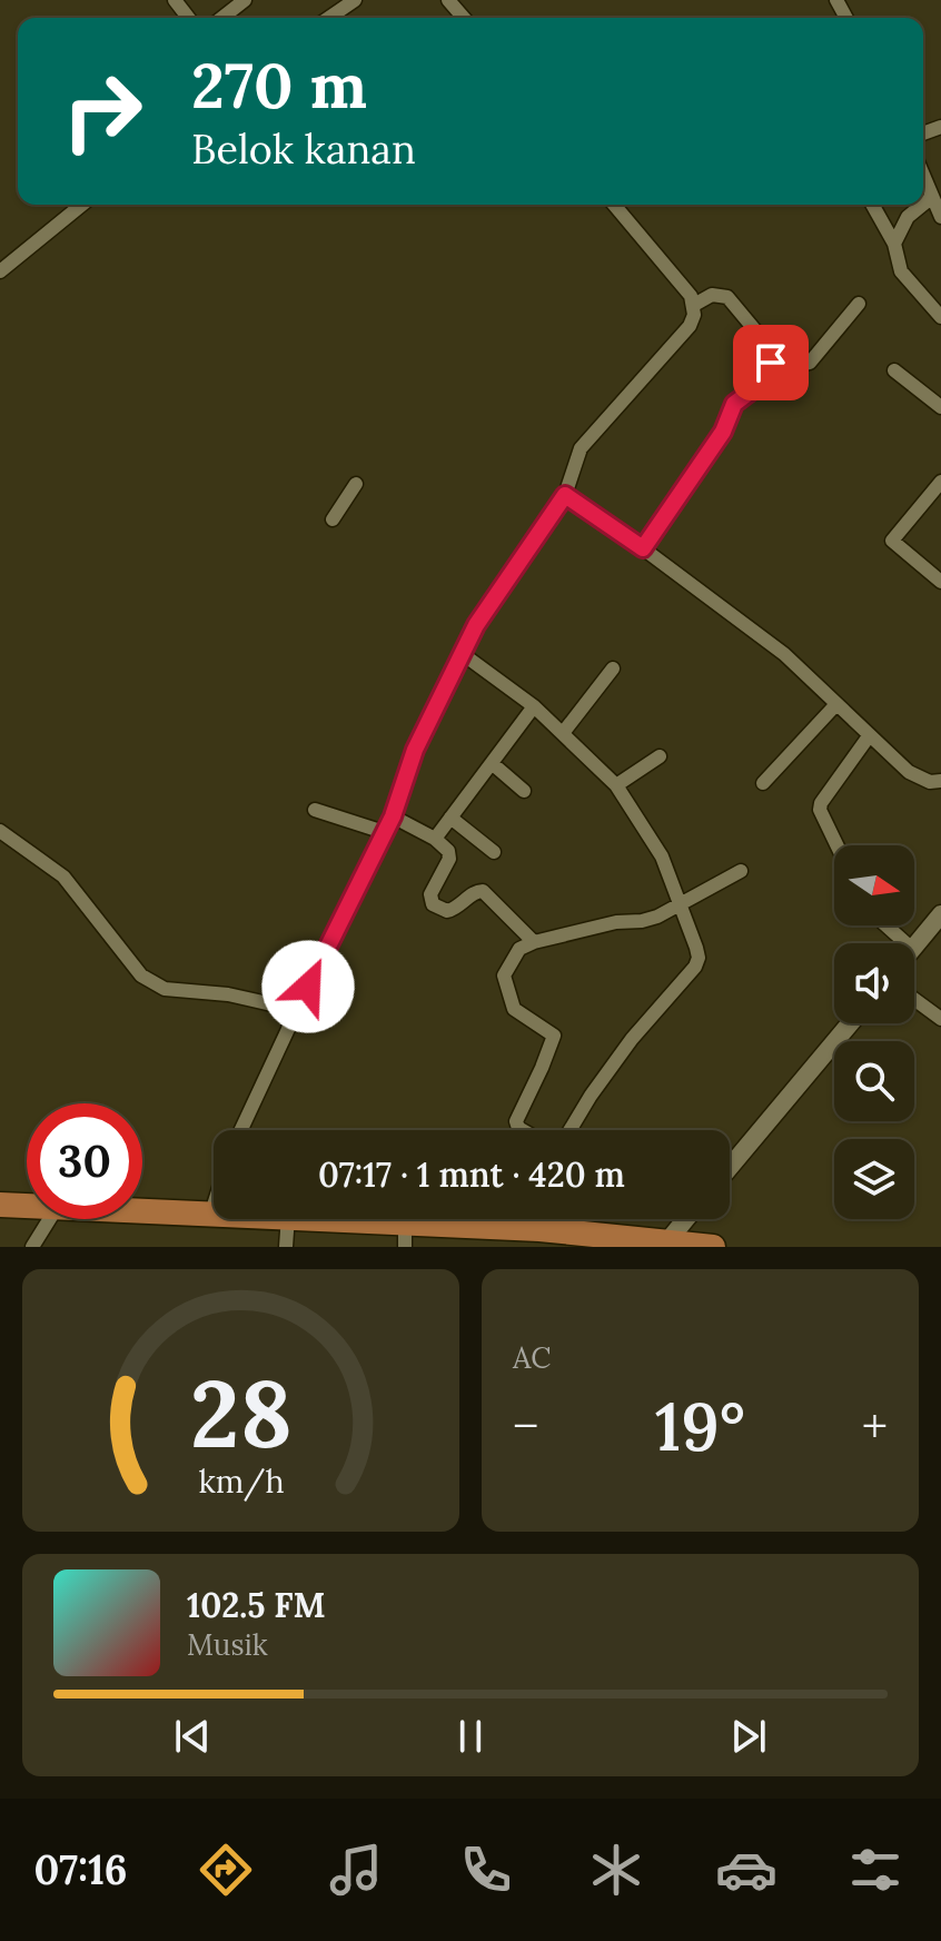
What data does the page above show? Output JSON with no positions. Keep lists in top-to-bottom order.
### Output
{
  "north": "right",
  "page": {
    "turn": ["270 m", "Belok kanan"],
    "limit": "30",
    "trip": "07:17 · 1 mnt · 420 m",
    "tile": "AC",
    "heat": ["−", "19°", "+"],
    "song": ["102.5 FM", "Musik"],
    "tabs": "07:16",
    "gauge": ["28", "km/h"]
  }
}
